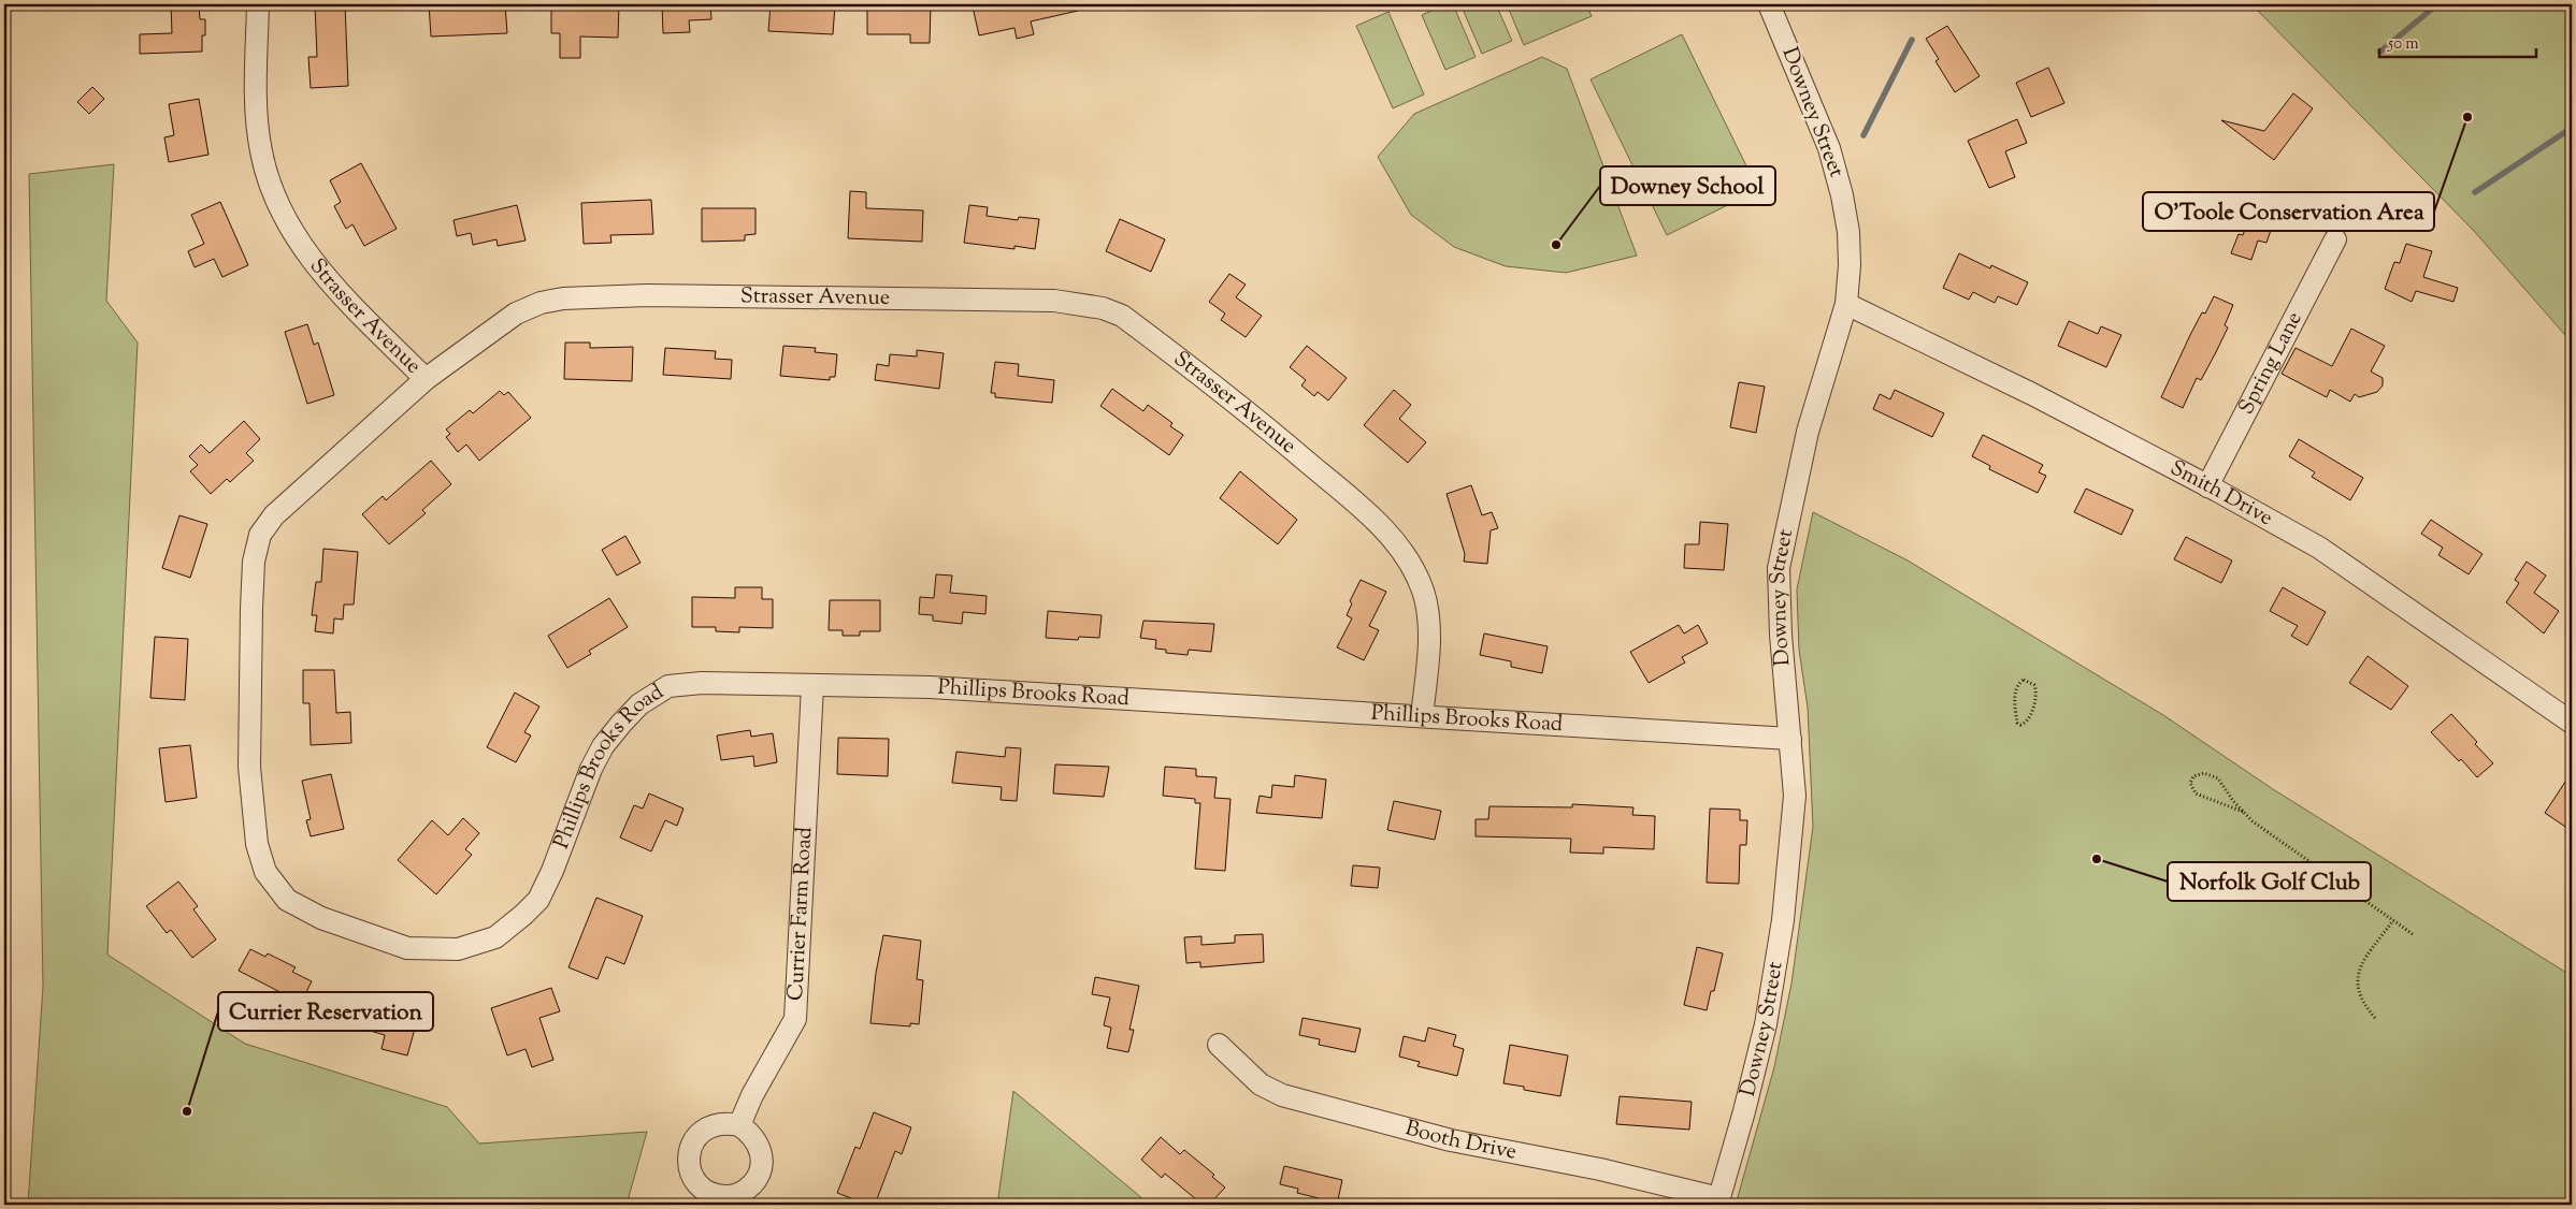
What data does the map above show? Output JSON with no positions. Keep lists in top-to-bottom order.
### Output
{
  "streets": {
    "street": [
      "Downey Street",
      "Strasser Avenue",
      "Spring Lane",
      "Smith Drive",
      "Phillips Brooks Road",
      "Currier Farm Road",
      "Booth Drive"
    ]
  },
  "crossings": [
    ["Downey Street", "Smith Drive"],
    ["Downey Street", "Phillips Brooks Road"],
    ["Downey Street", "Booth Drive"],
    ["Strasser Avenue", "Phillips Brooks Road"],
    ["Spring Lane", "Smith Drive"],
    ["Phillips Brooks Road", "Currier Farm Road"]
  ],
  "places": [
    "O'Toole Conservation Area",
    "Downey School",
    "Norfolk Golf Club",
    "Currier Reservation"
  ],
  "scale_bar": "50 m"
}
